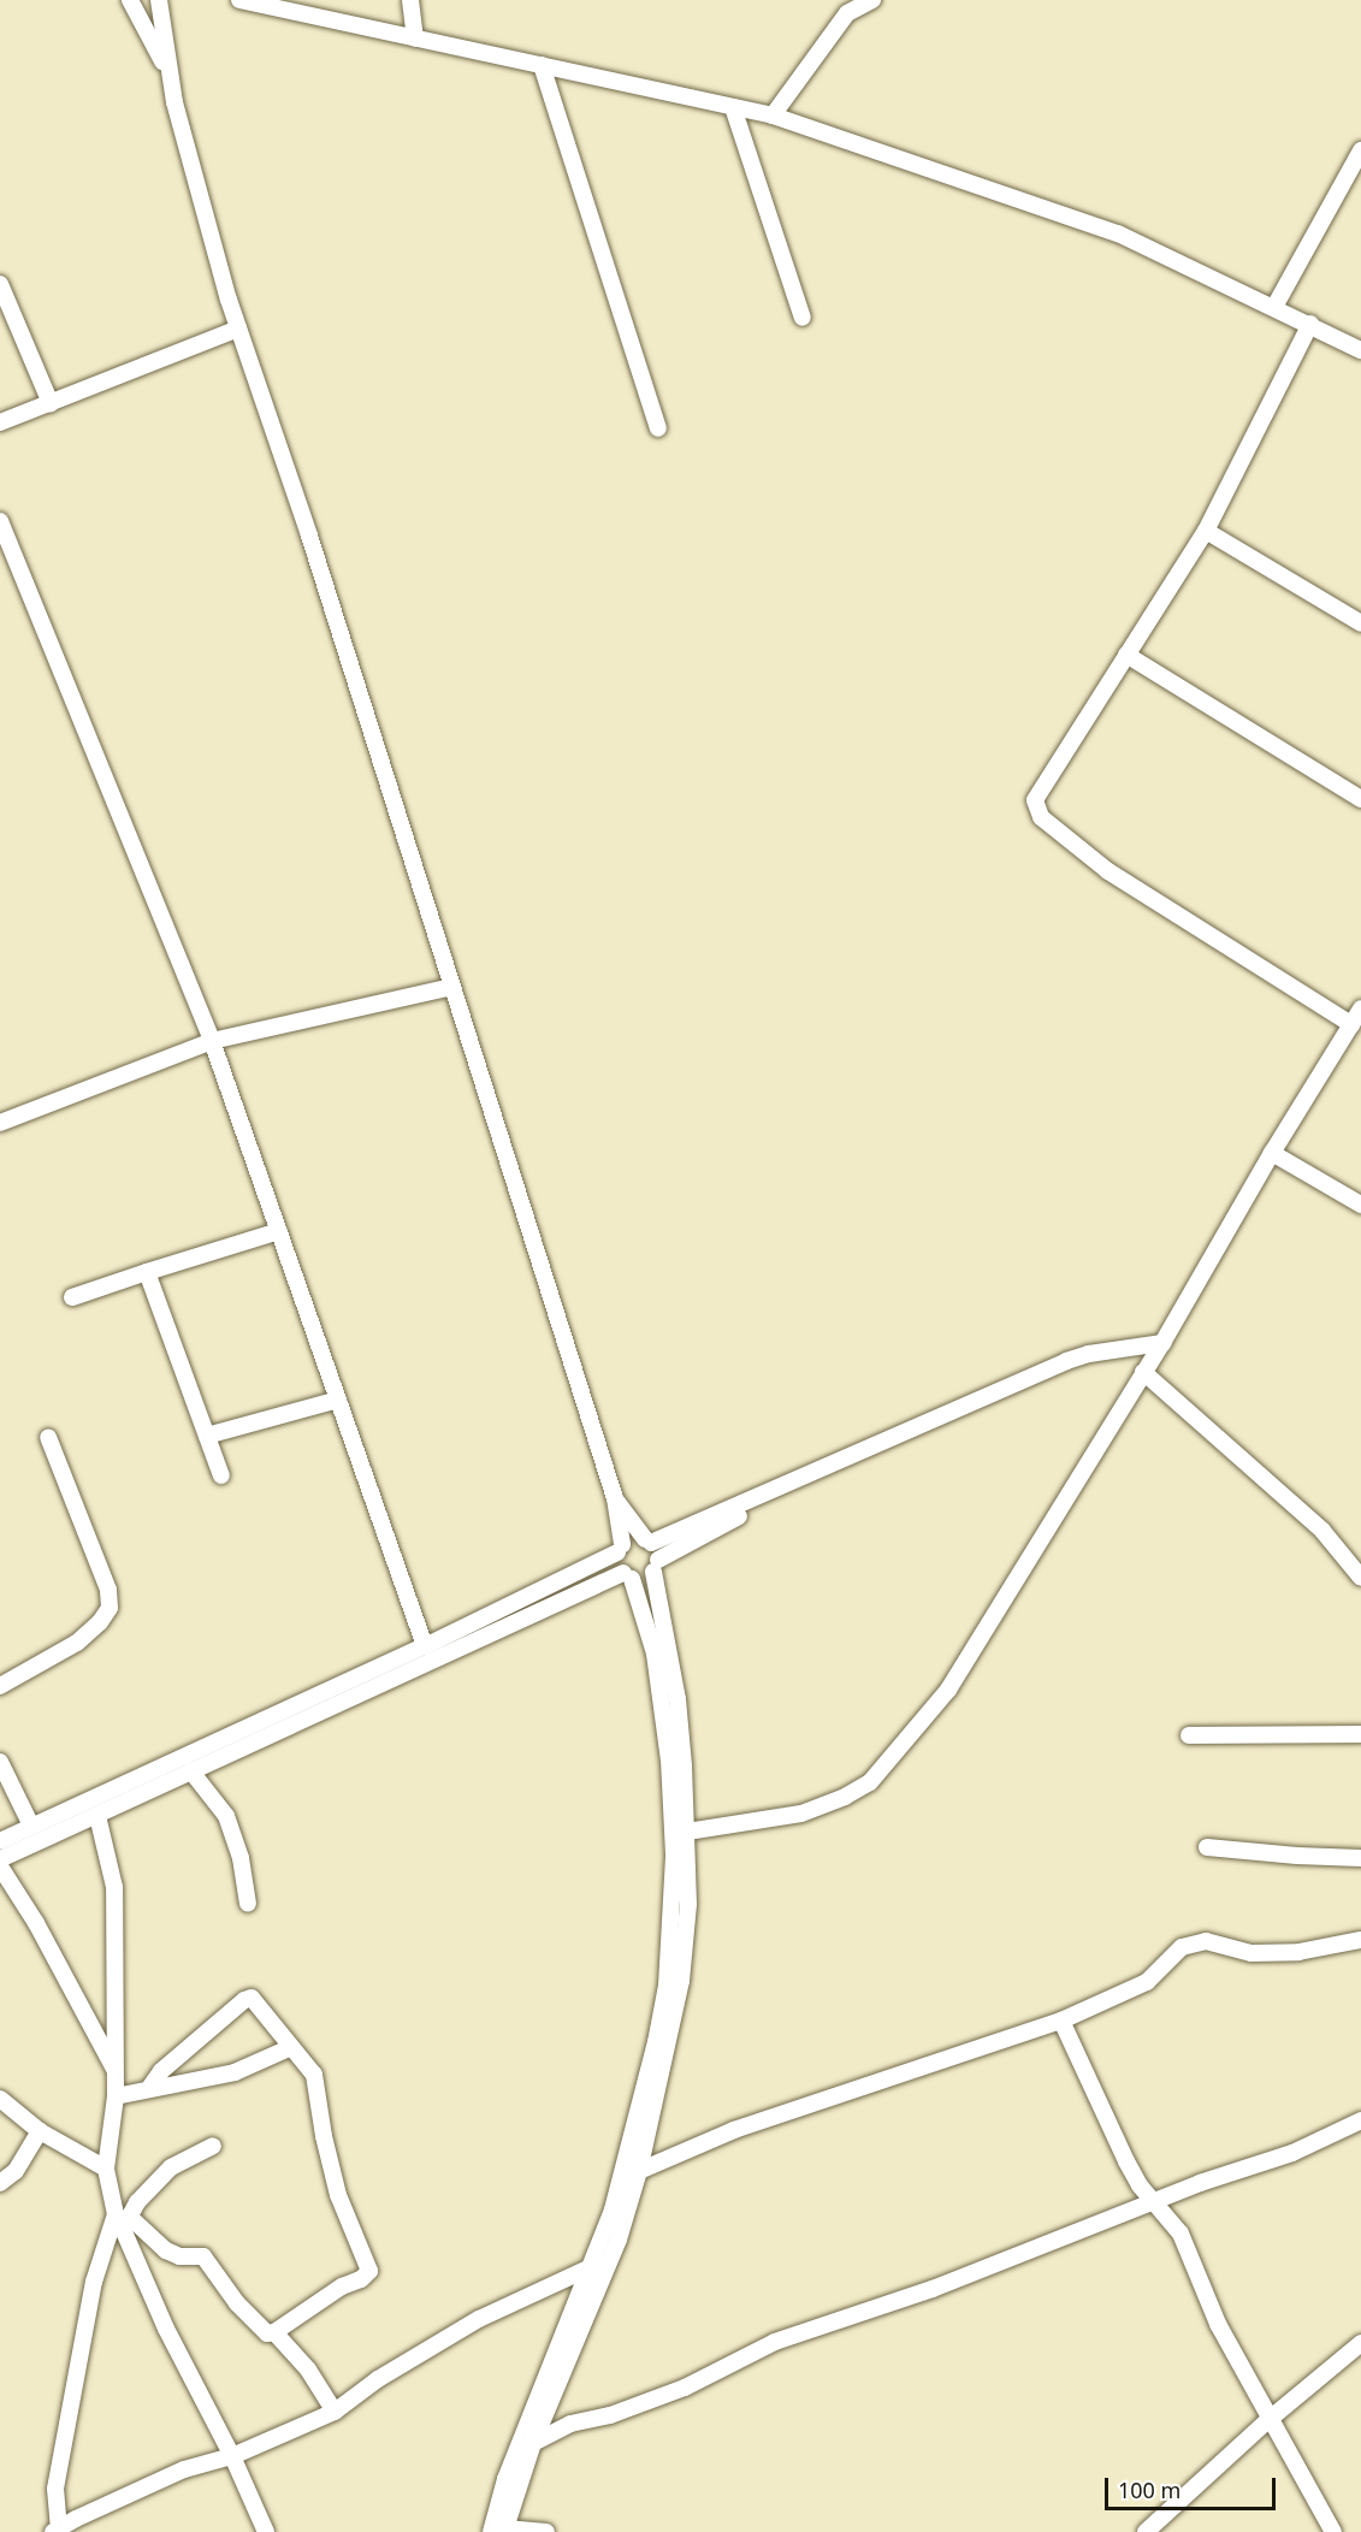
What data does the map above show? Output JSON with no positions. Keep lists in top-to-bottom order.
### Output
{
  "scale_bar": "100 m"
}
